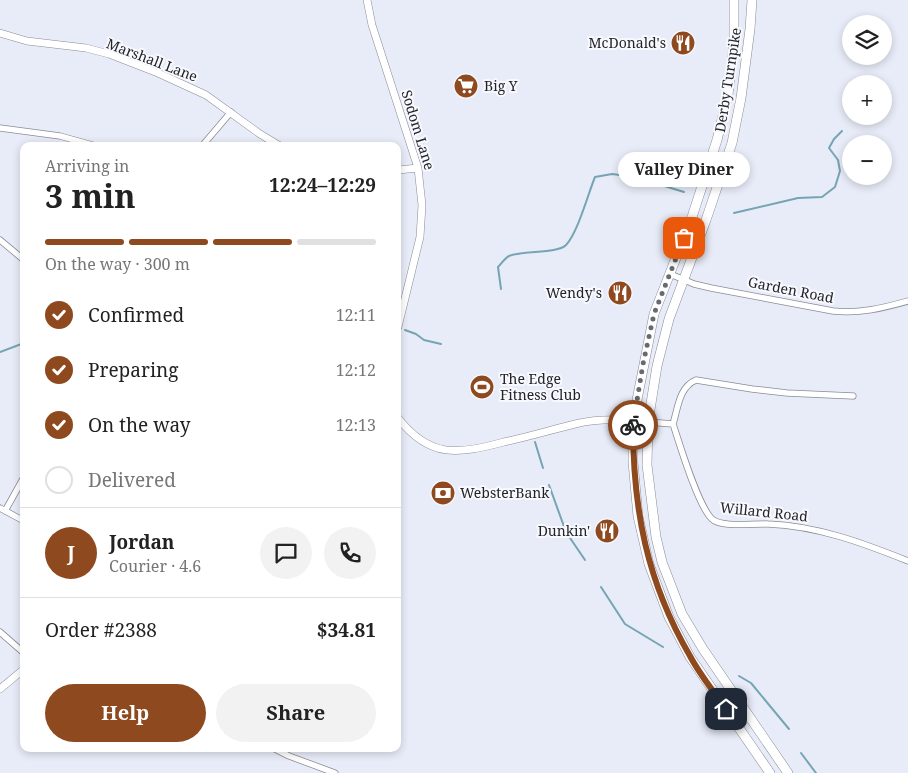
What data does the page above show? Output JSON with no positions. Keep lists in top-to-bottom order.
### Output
{
  "streets": {
    "highway": ["Derby Turnpike"],
    "street": [
      "Marshall Lane",
      "Sodom Lane",
      "Garden Road",
      "Willard Road"
    ]
  },
  "crossings": [
    ["Derby Turnpike", "Garden Road"]
  ],
  "places": {
    "restaurant": ["McDonald's", "Wendy's", "Dunkin'"],
    "supermarket": ["Big Y"],
    "other": ["Valley Diner"],
    "sports": ["The Edge Fitness Club"],
    "bank": ["WebsterBank"]
  },
  "page": {
    "map_buttons": ["+", "−"],
    "heading": ["3 min", "Arriving in", "12:24–12:29"],
    "panel": [
      "Jordan",
      "Courier · 4.6",
      "Order #2388",
      "$34.81"
    ],
    "bubble": "Valley Diner",
    "bar": "On the way · 300 m",
    "list": [
      ["Confirmed", "12:11"],
      ["Preparing", "12:12"],
      ["On the way", "12:13"],
      "Delivered"
    ],
    "round": "J",
    "buttons": ["Help", "Share"]
  }
}
